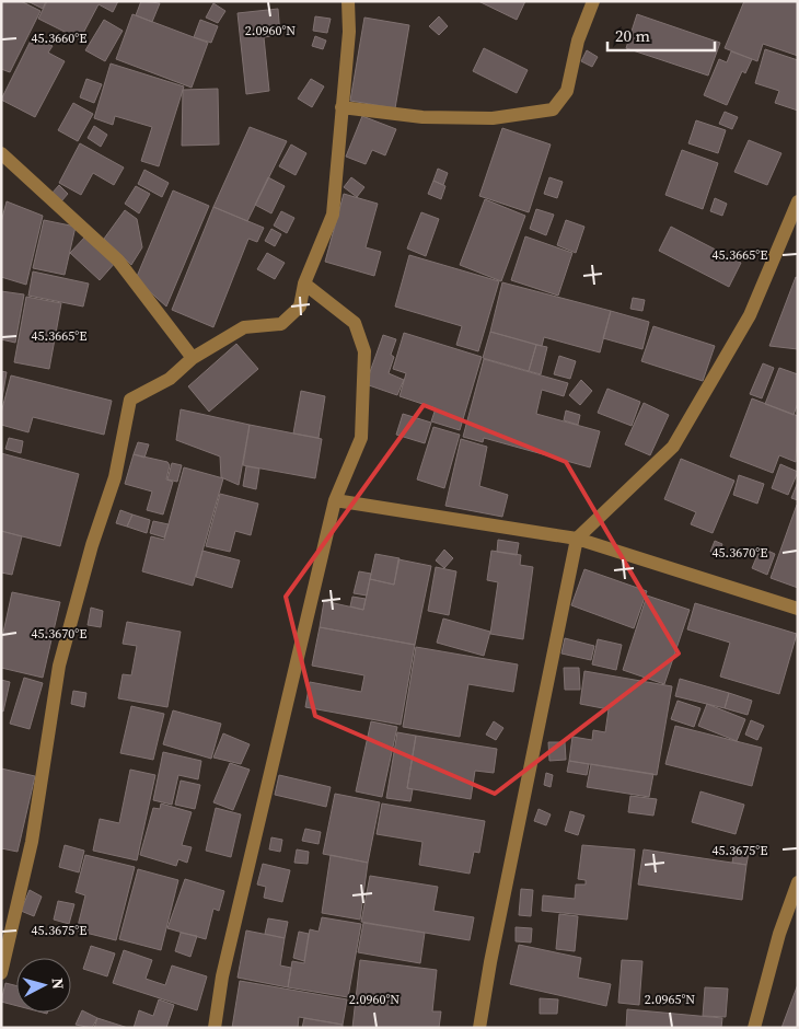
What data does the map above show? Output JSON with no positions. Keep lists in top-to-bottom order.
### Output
{
  "scale_bar": "20 m",
  "north": "right",
  "coordinates": [
    "2.0960°N",
    "45.3660°E",
    "45.3665°E",
    "45.3670°E",
    "45.3675°E",
    "2.0965°N"
  ]
}
